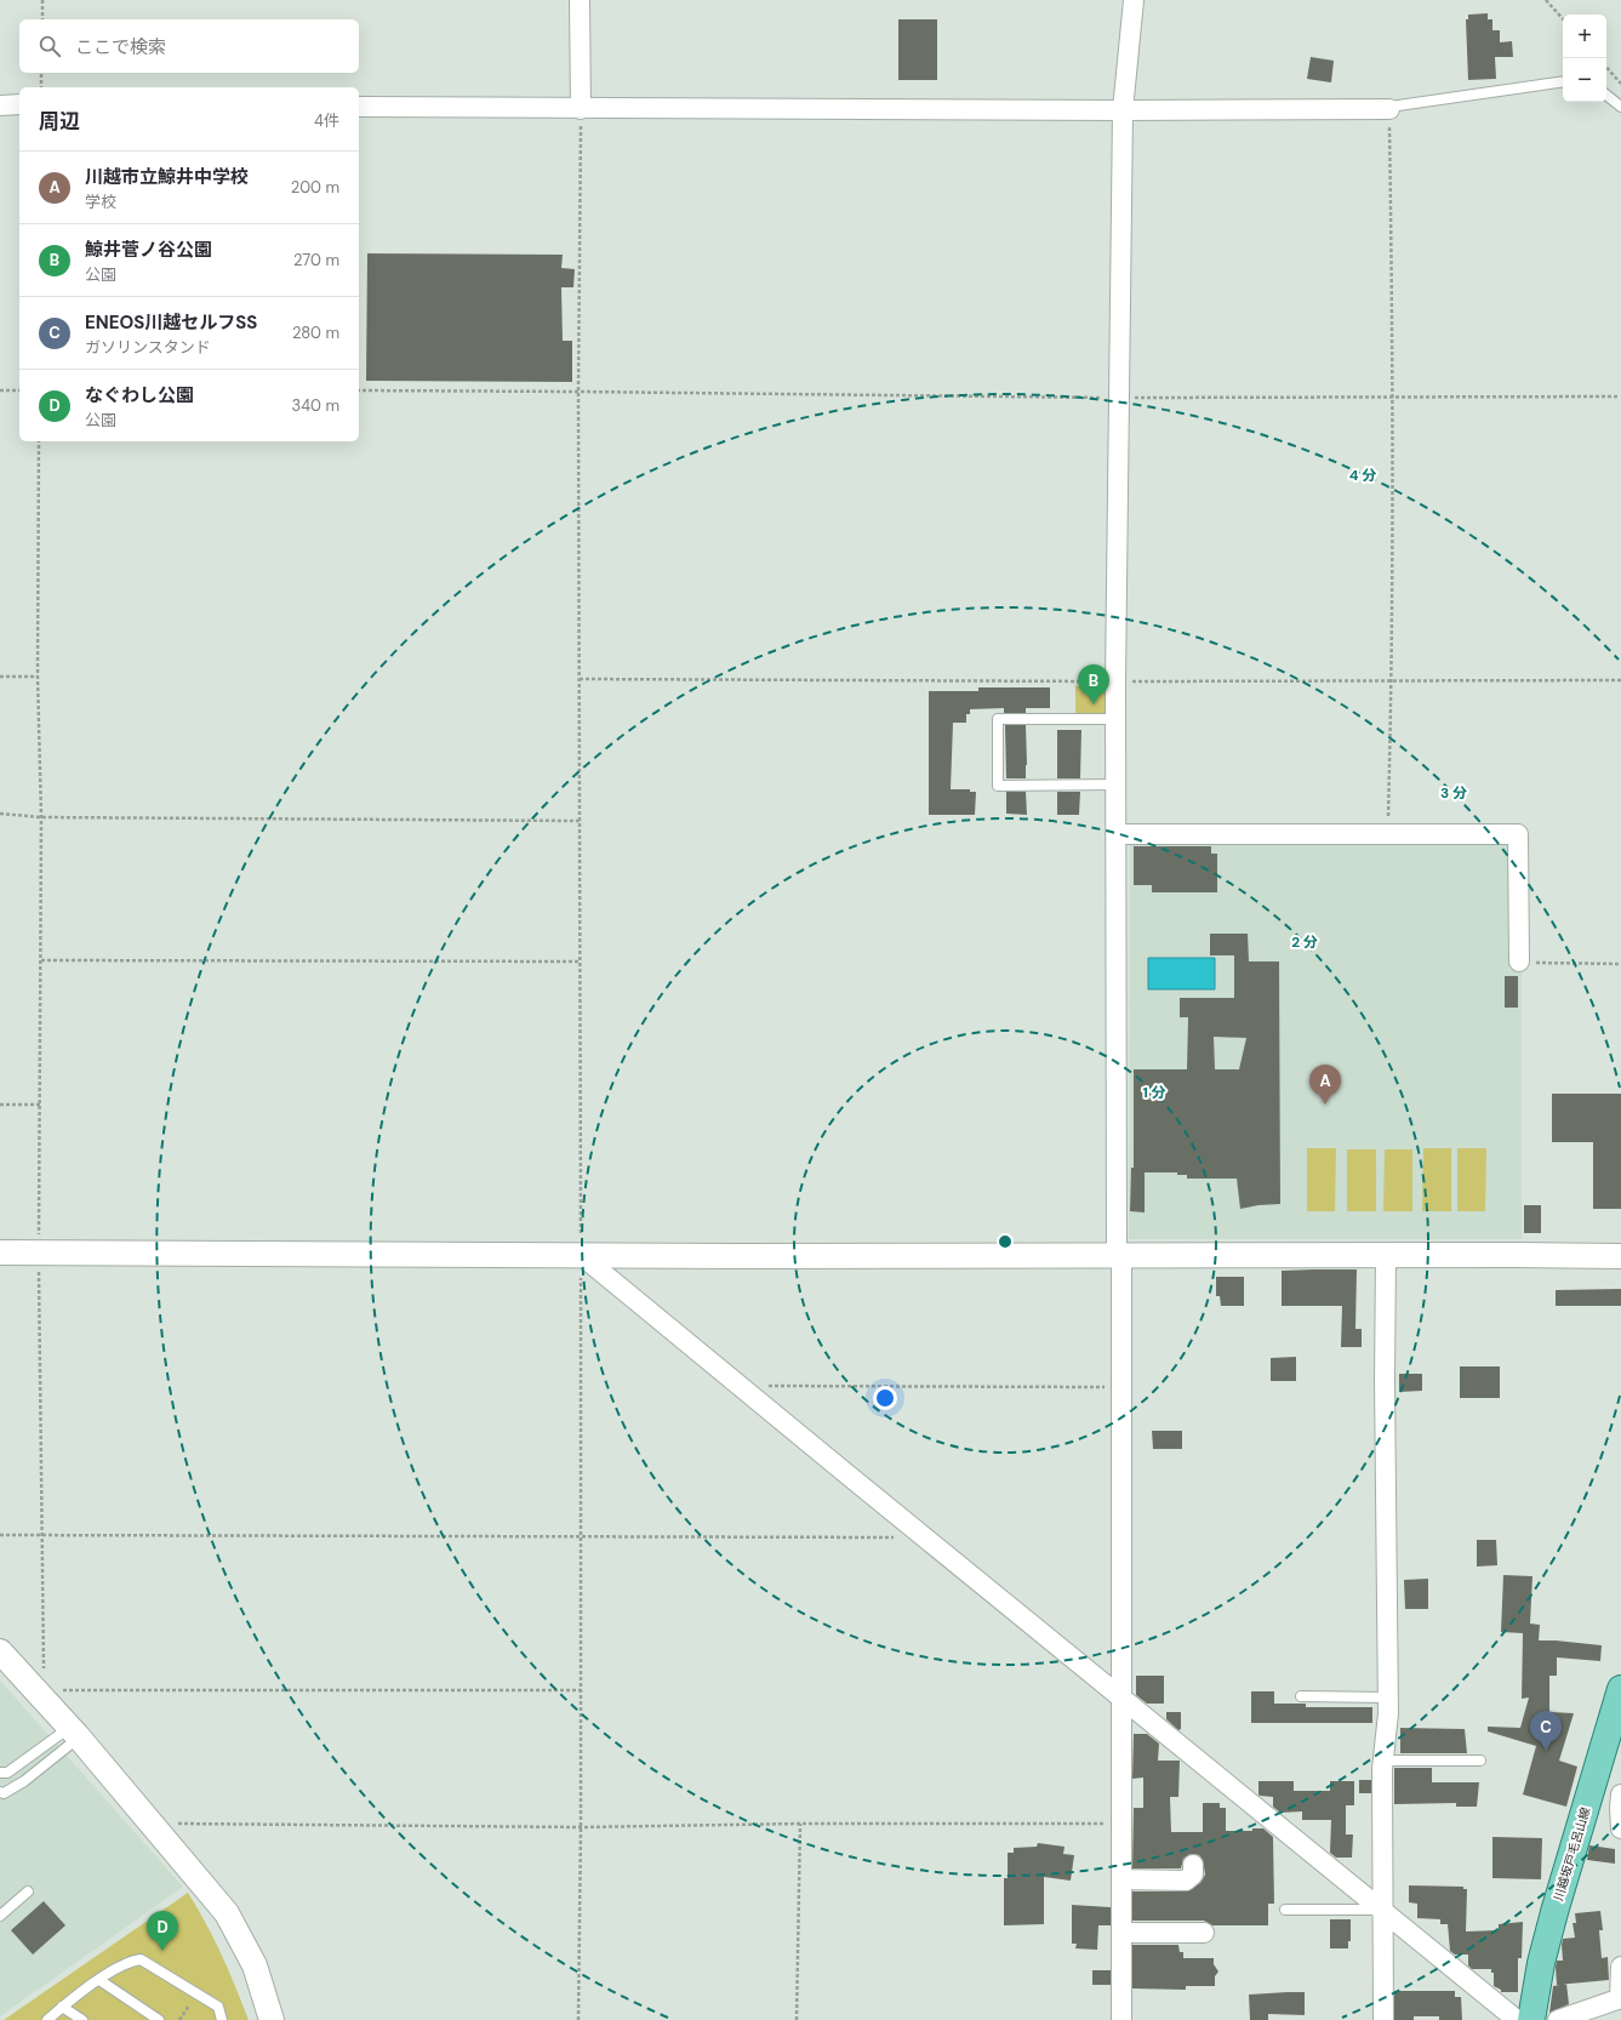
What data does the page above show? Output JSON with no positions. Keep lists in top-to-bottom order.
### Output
{
  "streets": {
    "main road": ["川越坂戸毛呂山線"]
  },
  "page": {
    "map_buttons": ["+", "−"],
    "search": "ここで検索",
    "heading": ["周辺", "4件"],
    "list": [
      {
        "mark": "A",
        "name": "川越市立鯨井中学校",
        "note": "学校",
        "value": "200 m"
      },
      {
        "mark": "B",
        "name": "鯨井菅ノ谷公園",
        "note": "公園",
        "value": "270 m"
      },
      {
        "mark": "C",
        "name": "ENEOS川越セルフSS",
        "note": "ガソリンスタンド",
        "value": "280 m"
      },
      {
        "mark": "D",
        "name": "なぐわし公園",
        "note": "公園",
        "value": "340 m"
      }
    ],
    "pins": [
      "B",
      "A",
      "C",
      "D"
    ]
  },
  "rings": [
    "4 分",
    "3 分",
    "2 分",
    "1 分"
  ]
}
